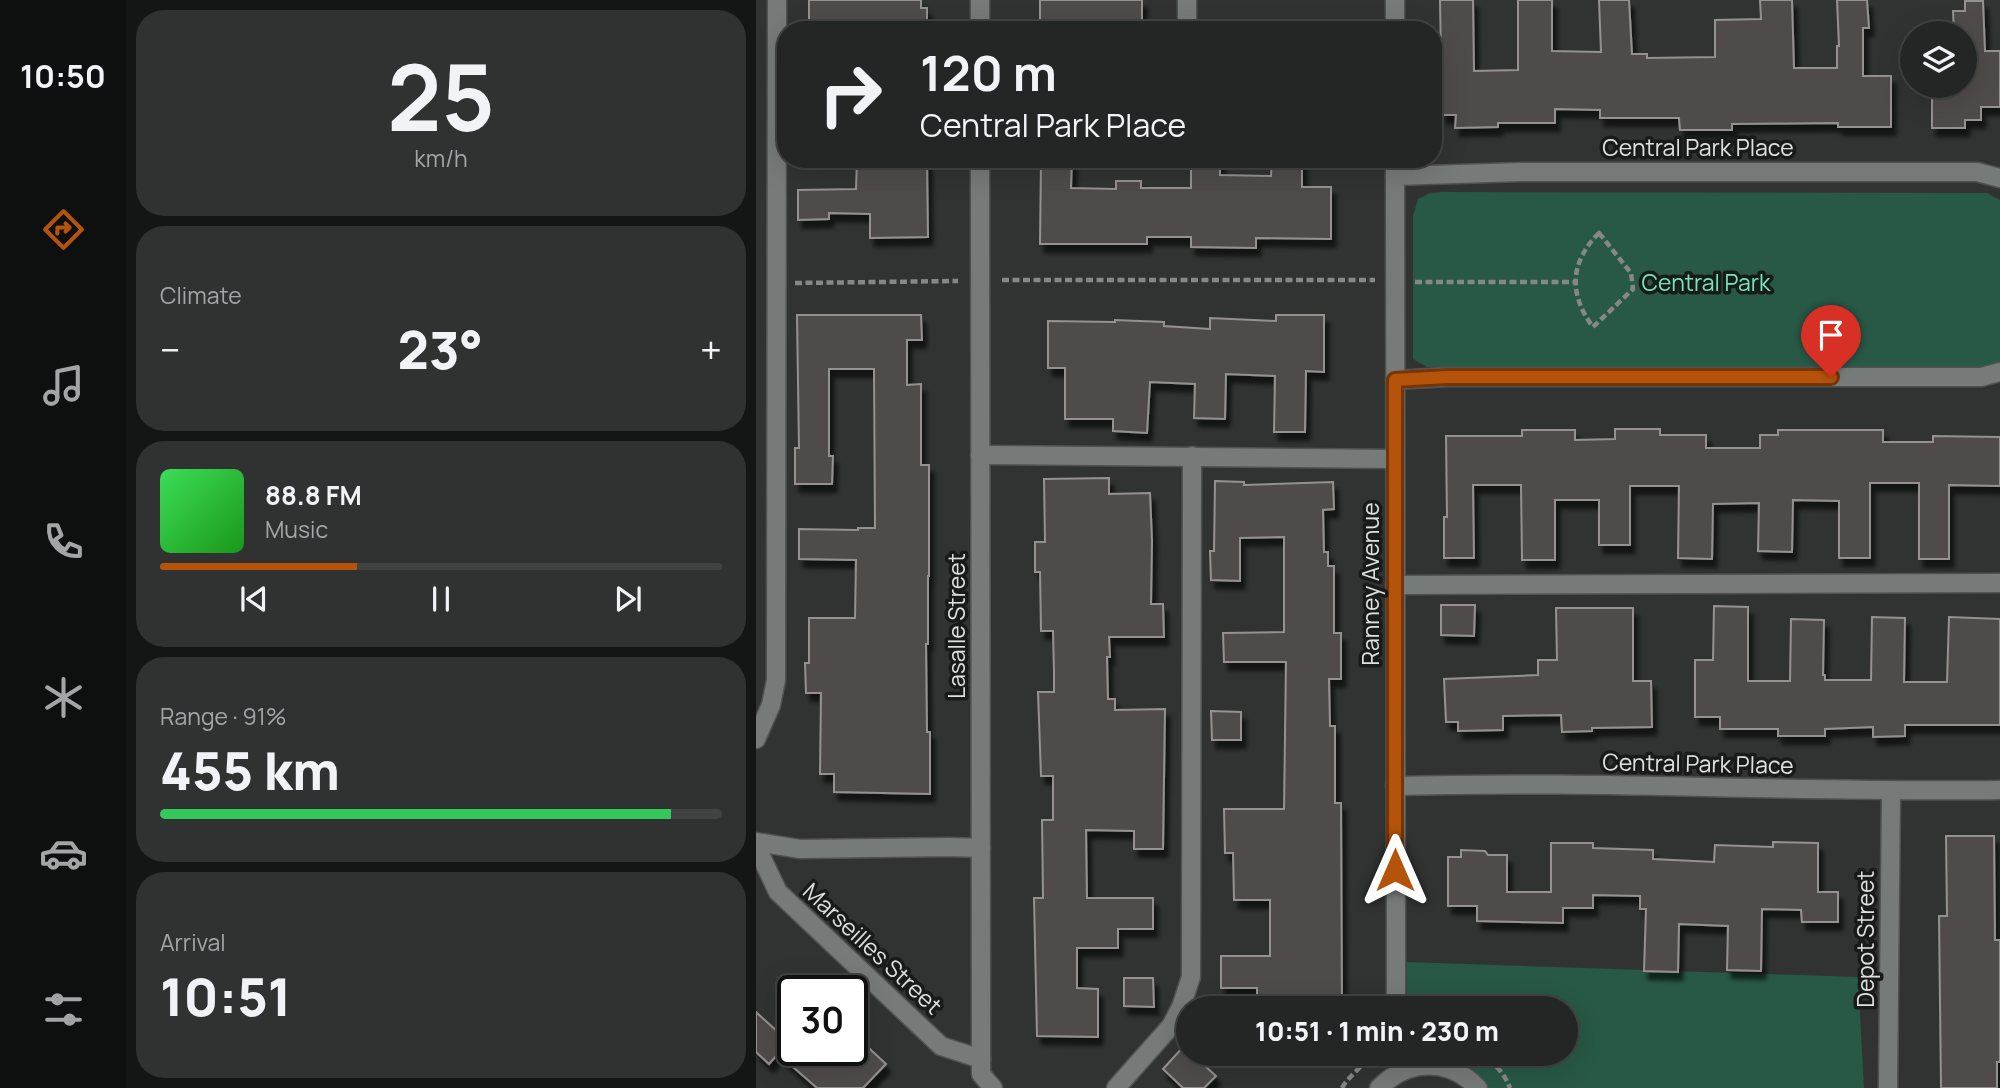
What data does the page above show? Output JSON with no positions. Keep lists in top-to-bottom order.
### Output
{
  "streets": {
    "street": [
      "Central Park Place",
      "Ranney Avenue",
      "Lasalle Street",
      "Depot Street",
      "Marseilles Street"
    ]
  },
  "crossings": [
    ["Central Park Place", "Ranney Avenue"],
    ["Central Park Place", "Depot Street"],
    ["Lasalle Street", "Marseilles Street"]
  ],
  "parks": ["Central Park"],
  "page": {
    "tabs": "10:50",
    "tile": [
      ["25", "km/h"],
      "Climate",
      ["Range · 91%", "455 km"],
      ["Arrival", "10:51"]
    ],
    "turn": ["120 m", "Central Park Place"],
    "heat": ["−", "23°", "+"],
    "song": ["88.8 FM", "Music"],
    "limit": "30",
    "trip": "10:51 · 1 min · 230 m"
  }
}
